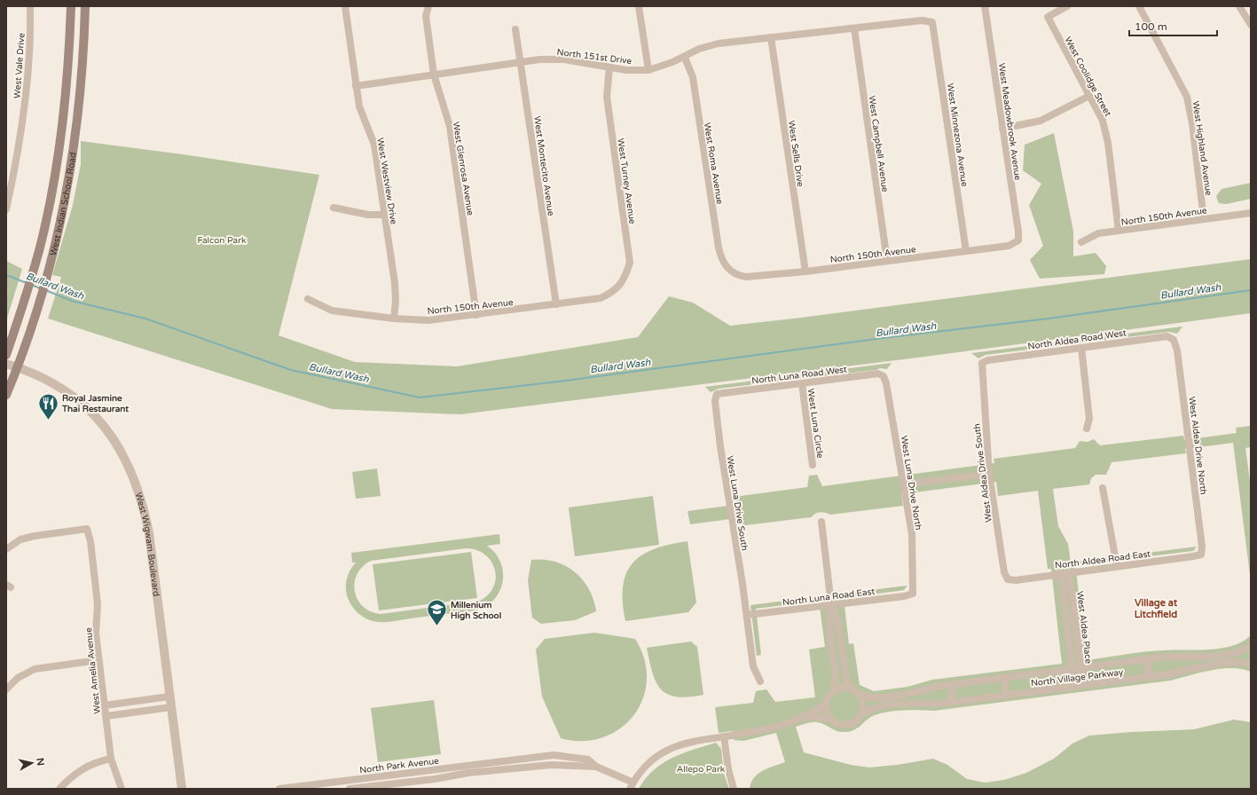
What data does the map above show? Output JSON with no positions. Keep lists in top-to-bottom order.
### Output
{
  "streets": {
    "main road": ["West Indian School Road"],
    "street": [
      "North 151st Drive",
      "West Vale Drive",
      "West Coolidge Street",
      "West Meadowbrook Avenue",
      "West Minnezona Avenue",
      "West Campbell Avenue",
      "West Highland Avenue",
      "West Sells Drive",
      "West Roma Avenue",
      "West Montecito Avenue",
      "West Glenrosa Avenue",
      "West Westview Drive",
      "West Turney Avenue",
      "North 150th Avenue",
      "North Aldea Road West",
      "North Luna Road West",
      "West Luna Circle",
      "West Aldea Drive North",
      "West Aldea Drive South",
      "West Luna Drive North",
      "West Luna Drive South",
      "West Wigwam Boulevard",
      "North Aldea Road East",
      "North Luna Road East",
      "West Aldea Place",
      "West Amelia Avenue",
      "North Village Parkway",
      "North Park Avenue"
    ]
  },
  "crossings": [
    ["North 151st Drive", "West Minnezona Avenue"],
    ["North 151st Drive", "West Campbell Avenue"],
    ["North 151st Drive", "West Sells Drive"],
    ["North 151st Drive", "West Roma Avenue"],
    ["North 151st Drive", "West Montecito Avenue"],
    ["North 151st Drive", "West Glenrosa Avenue"],
    ["North 151st Drive", "West Westview Drive"],
    ["North 151st Drive", "West Turney Avenue"],
    ["West Coolidge Street", "North 150th Avenue"],
    ["West Meadowbrook Avenue", "North 150th Avenue"],
    ["West Minnezona Avenue", "North 150th Avenue"],
    ["West Campbell Avenue", "North 150th Avenue"],
    ["West Highland Avenue", "North 150th Avenue"],
    ["West Sells Drive", "North 150th Avenue"],
    ["West Roma Avenue", "North 150th Avenue"],
    ["West Montecito Avenue", "North 150th Avenue"],
    ["West Glenrosa Avenue", "North 150th Avenue"],
    ["West Westview Drive", "North 150th Avenue"],
    ["West Turney Avenue", "North 150th Avenue"],
    ["West Indian School Road", "West Wigwam Boulevard"],
    ["North Aldea Road West", "West Aldea Drive North"],
    ["North Aldea Road West", "West Aldea Drive South"],
    ["North Luna Road West", "West Luna Circle"],
    ["North Luna Road West", "West Luna Drive North"],
    ["North Luna Road West", "West Luna Drive South"],
    ["West Aldea Drive North", "North Aldea Road East"],
    ["West Aldea Drive South", "North Aldea Road East"],
    ["West Luna Drive North", "North Luna Road East"],
    ["West Luna Drive South", "North Luna Road East"],
    ["North Aldea Road East", "West Aldea Place"],
    ["West Aldea Place", "North Village Parkway"]
  ],
  "districts": ["Village at Litchfield"],
  "water": ["Bullard Wash"],
  "parks": ["Falcon Park", "Allepo Park"],
  "places": {
    "restaurant": ["Royal Jasmine Thai Restaurant"],
    "school or university": ["Millenium High School"]
  },
  "scale_bar": "100 m",
  "north": "right"
}
